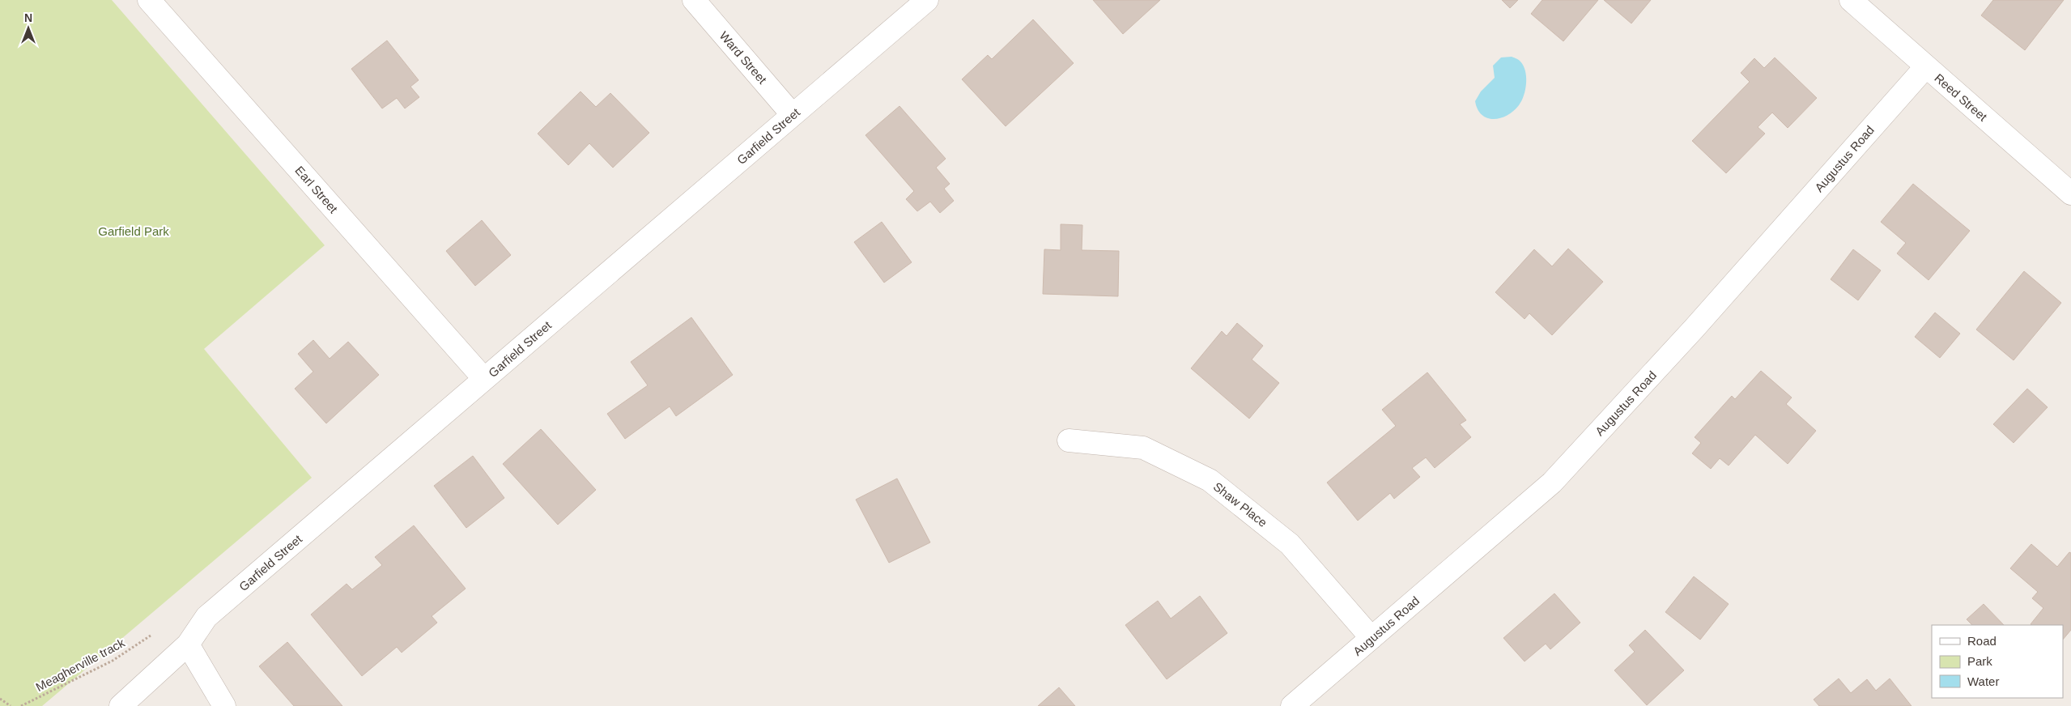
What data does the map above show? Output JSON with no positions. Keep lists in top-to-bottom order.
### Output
{
  "streets": {
    "street": [
      "Ward Street",
      "Reed Street",
      "Garfield Street",
      "Augustus Road",
      "Earl Street",
      "Shaw Place"
    ],
    "path": ["Meagherville track"]
  },
  "crossings": [
    ["Ward Street", "Garfield Street"],
    ["Reed Street", "Augustus Road"],
    ["Garfield Street", "Earl Street"],
    ["Garfield Street", "Meagherville track"],
    ["Augustus Road", "Shaw Place"]
  ],
  "parks": ["Garfield Park"],
  "legend": ["Road", "Park", "Water"],
  "north": "top"
}
